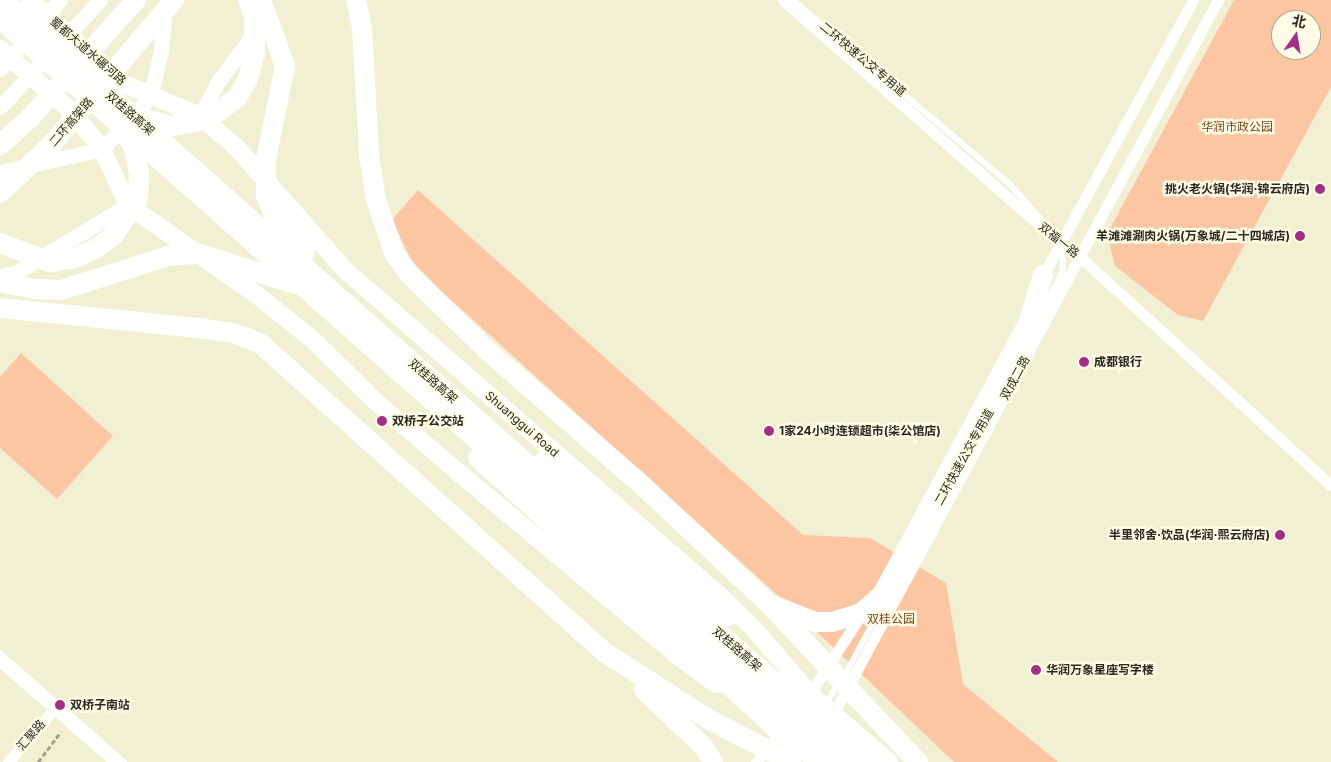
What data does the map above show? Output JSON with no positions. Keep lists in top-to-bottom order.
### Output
{
  "streets": {
    "highway": ["双桂路高架", "二环高架路"],
    "main road": ["蜀都大道水碾河路", "Shuanggui Road"],
    "street": ["双福一路", "双成二路", "汇聚路"],
    "lane": ["二环快速公交专用道"]
  },
  "crossings": [
    ["蜀都大道水碾河路", "Shuanggui Road"],
    ["双福一路", "双成二路"],
    ["双成二路", "Shuanggui Road"]
  ],
  "parks": ["华润市政公园", "双桂公园"],
  "places": [
    "挑火老火锅(华润·锦云府店)",
    "羊滩滩涮肉火锅(万象城/二十四城店)",
    "成都银行",
    "双桥子公交站",
    "1家24小时连锁超市(柒公馆店)",
    "半里邻舍·饮品(华润·熙云府店)",
    "华润万象星座写字楼",
    "双桥子南站"
  ],
  "north": "top"
}
